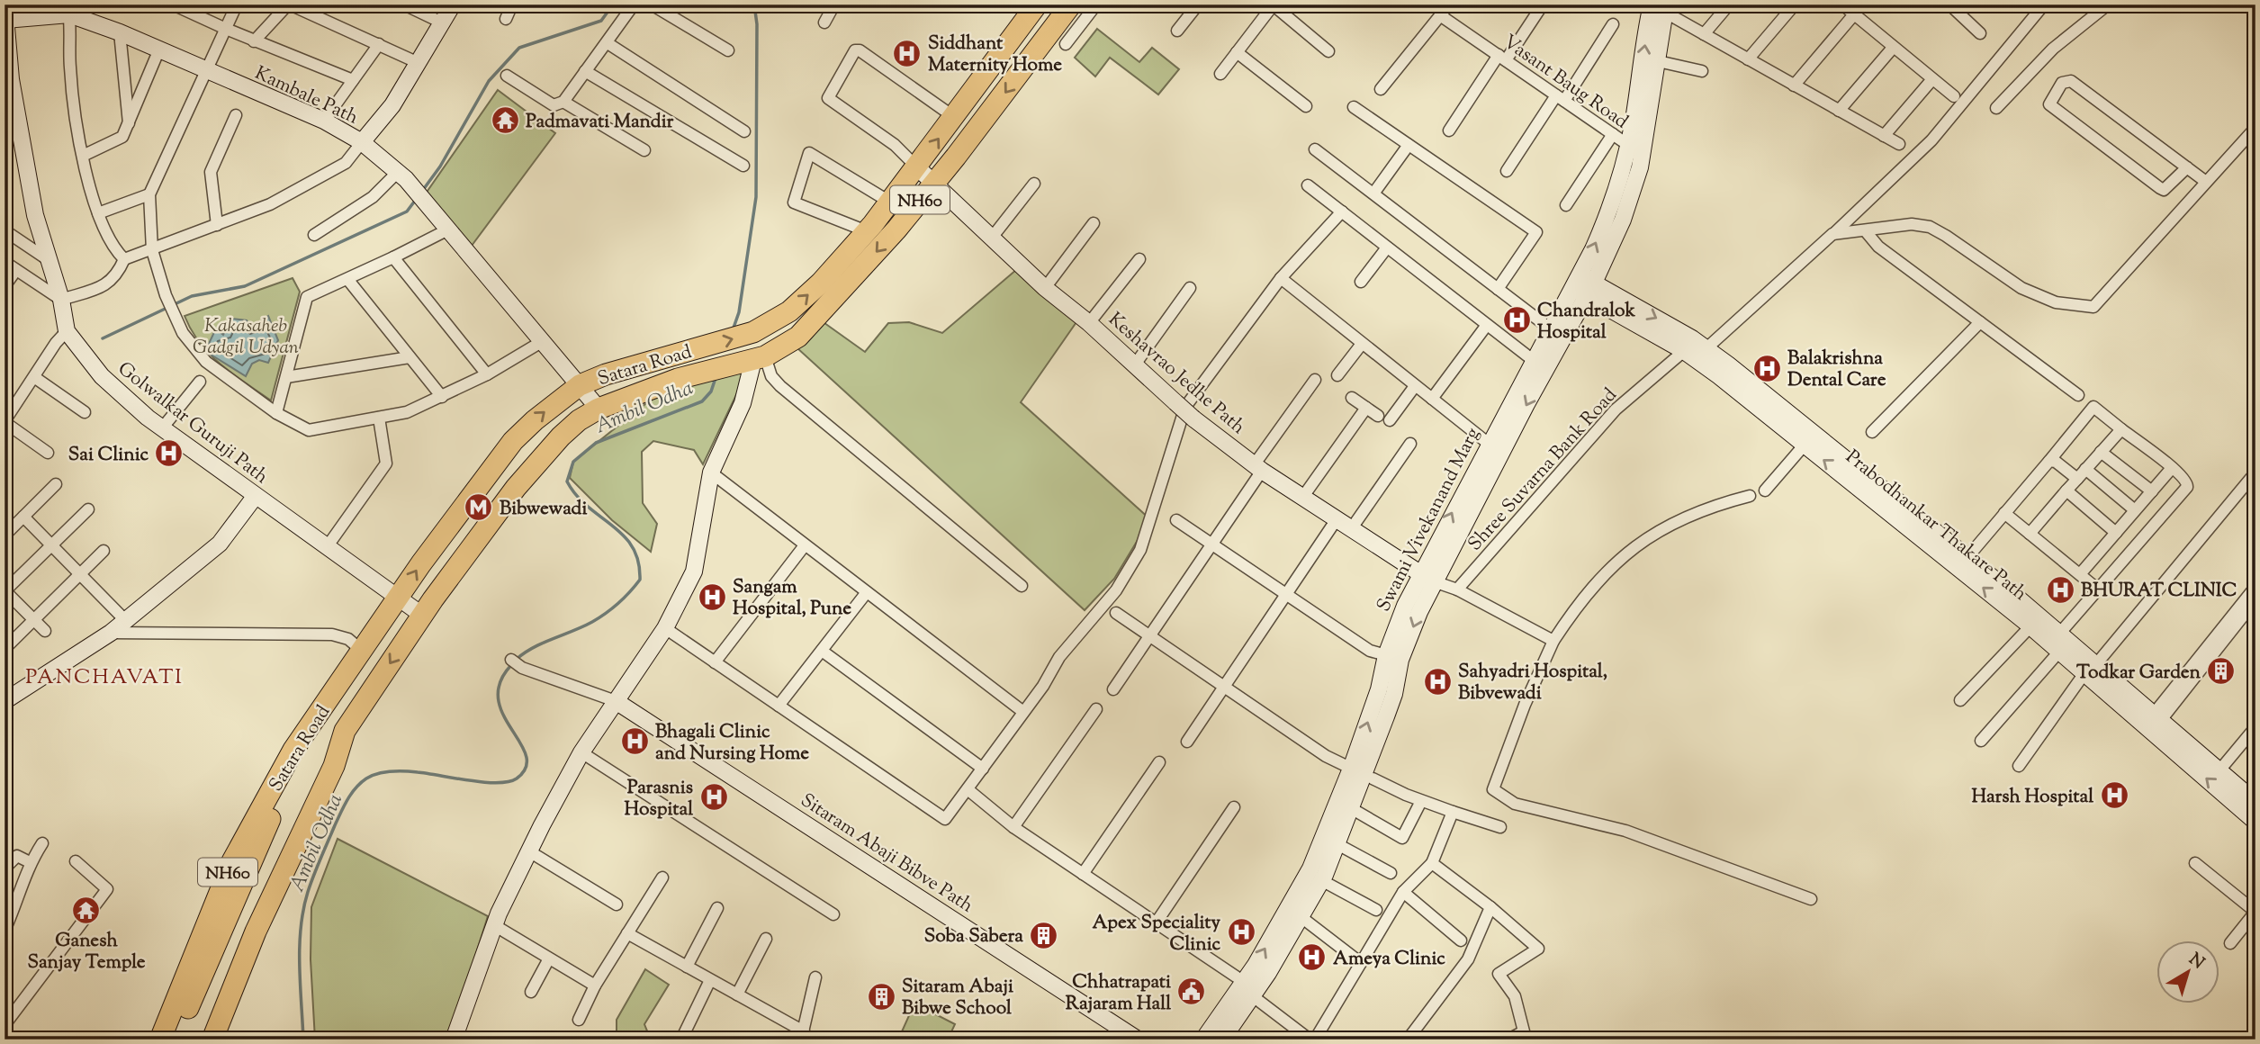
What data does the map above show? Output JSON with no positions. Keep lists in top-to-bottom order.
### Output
{
  "streets": {
    "highway": ["NH60", "Satara Road"],
    "street": [
      "Vasant Baug Road",
      "Kambale Path",
      "Keshavrao Jedhe Path",
      "Golwalkar Guruji Path",
      "Shree Suvarna Bank Road",
      "Swami Vivekanand Marg",
      "Prabodhankar Thakare Path",
      "Sitaram Abaji Bibve Path"
    ]
  },
  "crossings": [
    ["Vasant Baug Road", "Swami Vivekanand Marg"],
    ["Kambale Path", "Satara Road"],
    ["Kambale Path", "Golwalkar Guruji Path"],
    ["Satara Road", "Keshavrao Jedhe Path"],
    ["Satara Road", "Golwalkar Guruji Path"],
    ["Keshavrao Jedhe Path", "Swami Vivekanand Marg"],
    ["Shree Suvarna Bank Road", "Prabodhankar Thakare Path"],
    ["Swami Vivekanand Marg", "Prabodhankar Thakare Path"]
  ],
  "districts": ["PANCHAVATI"],
  "water": ["Ambil Odha"],
  "parks": ["Kakasaheb Gadgil Udyan"],
  "places": {
    "hospital": [
      "Siddhant Maternity Home",
      "Chandralok Hospital",
      "Balakrishna Dental Care",
      "Sai Clinic",
      "BHURAT CLINIC",
      "Sangam Hospital, Pune",
      "Sahyadri Hospital, Bibvewadi",
      "Bhagali Clinic and Nursing Home",
      "Harsh Hospital",
      "Parasnis Hospital",
      "Apex Speciality Clinic",
      "Ameya Clinic"
    ],
    "temple": ["Padmavati Mandir", "Ganesh Sanjay Temple"],
    "metro station": ["Bibwewadi"],
    "building": ["Todkar Garden", "Soba Sabera", "Sitaram Abaji Bibwe School"],
    "public building": ["Chhatrapati Rajaram Hall"]
  },
  "north": "top right"
}
